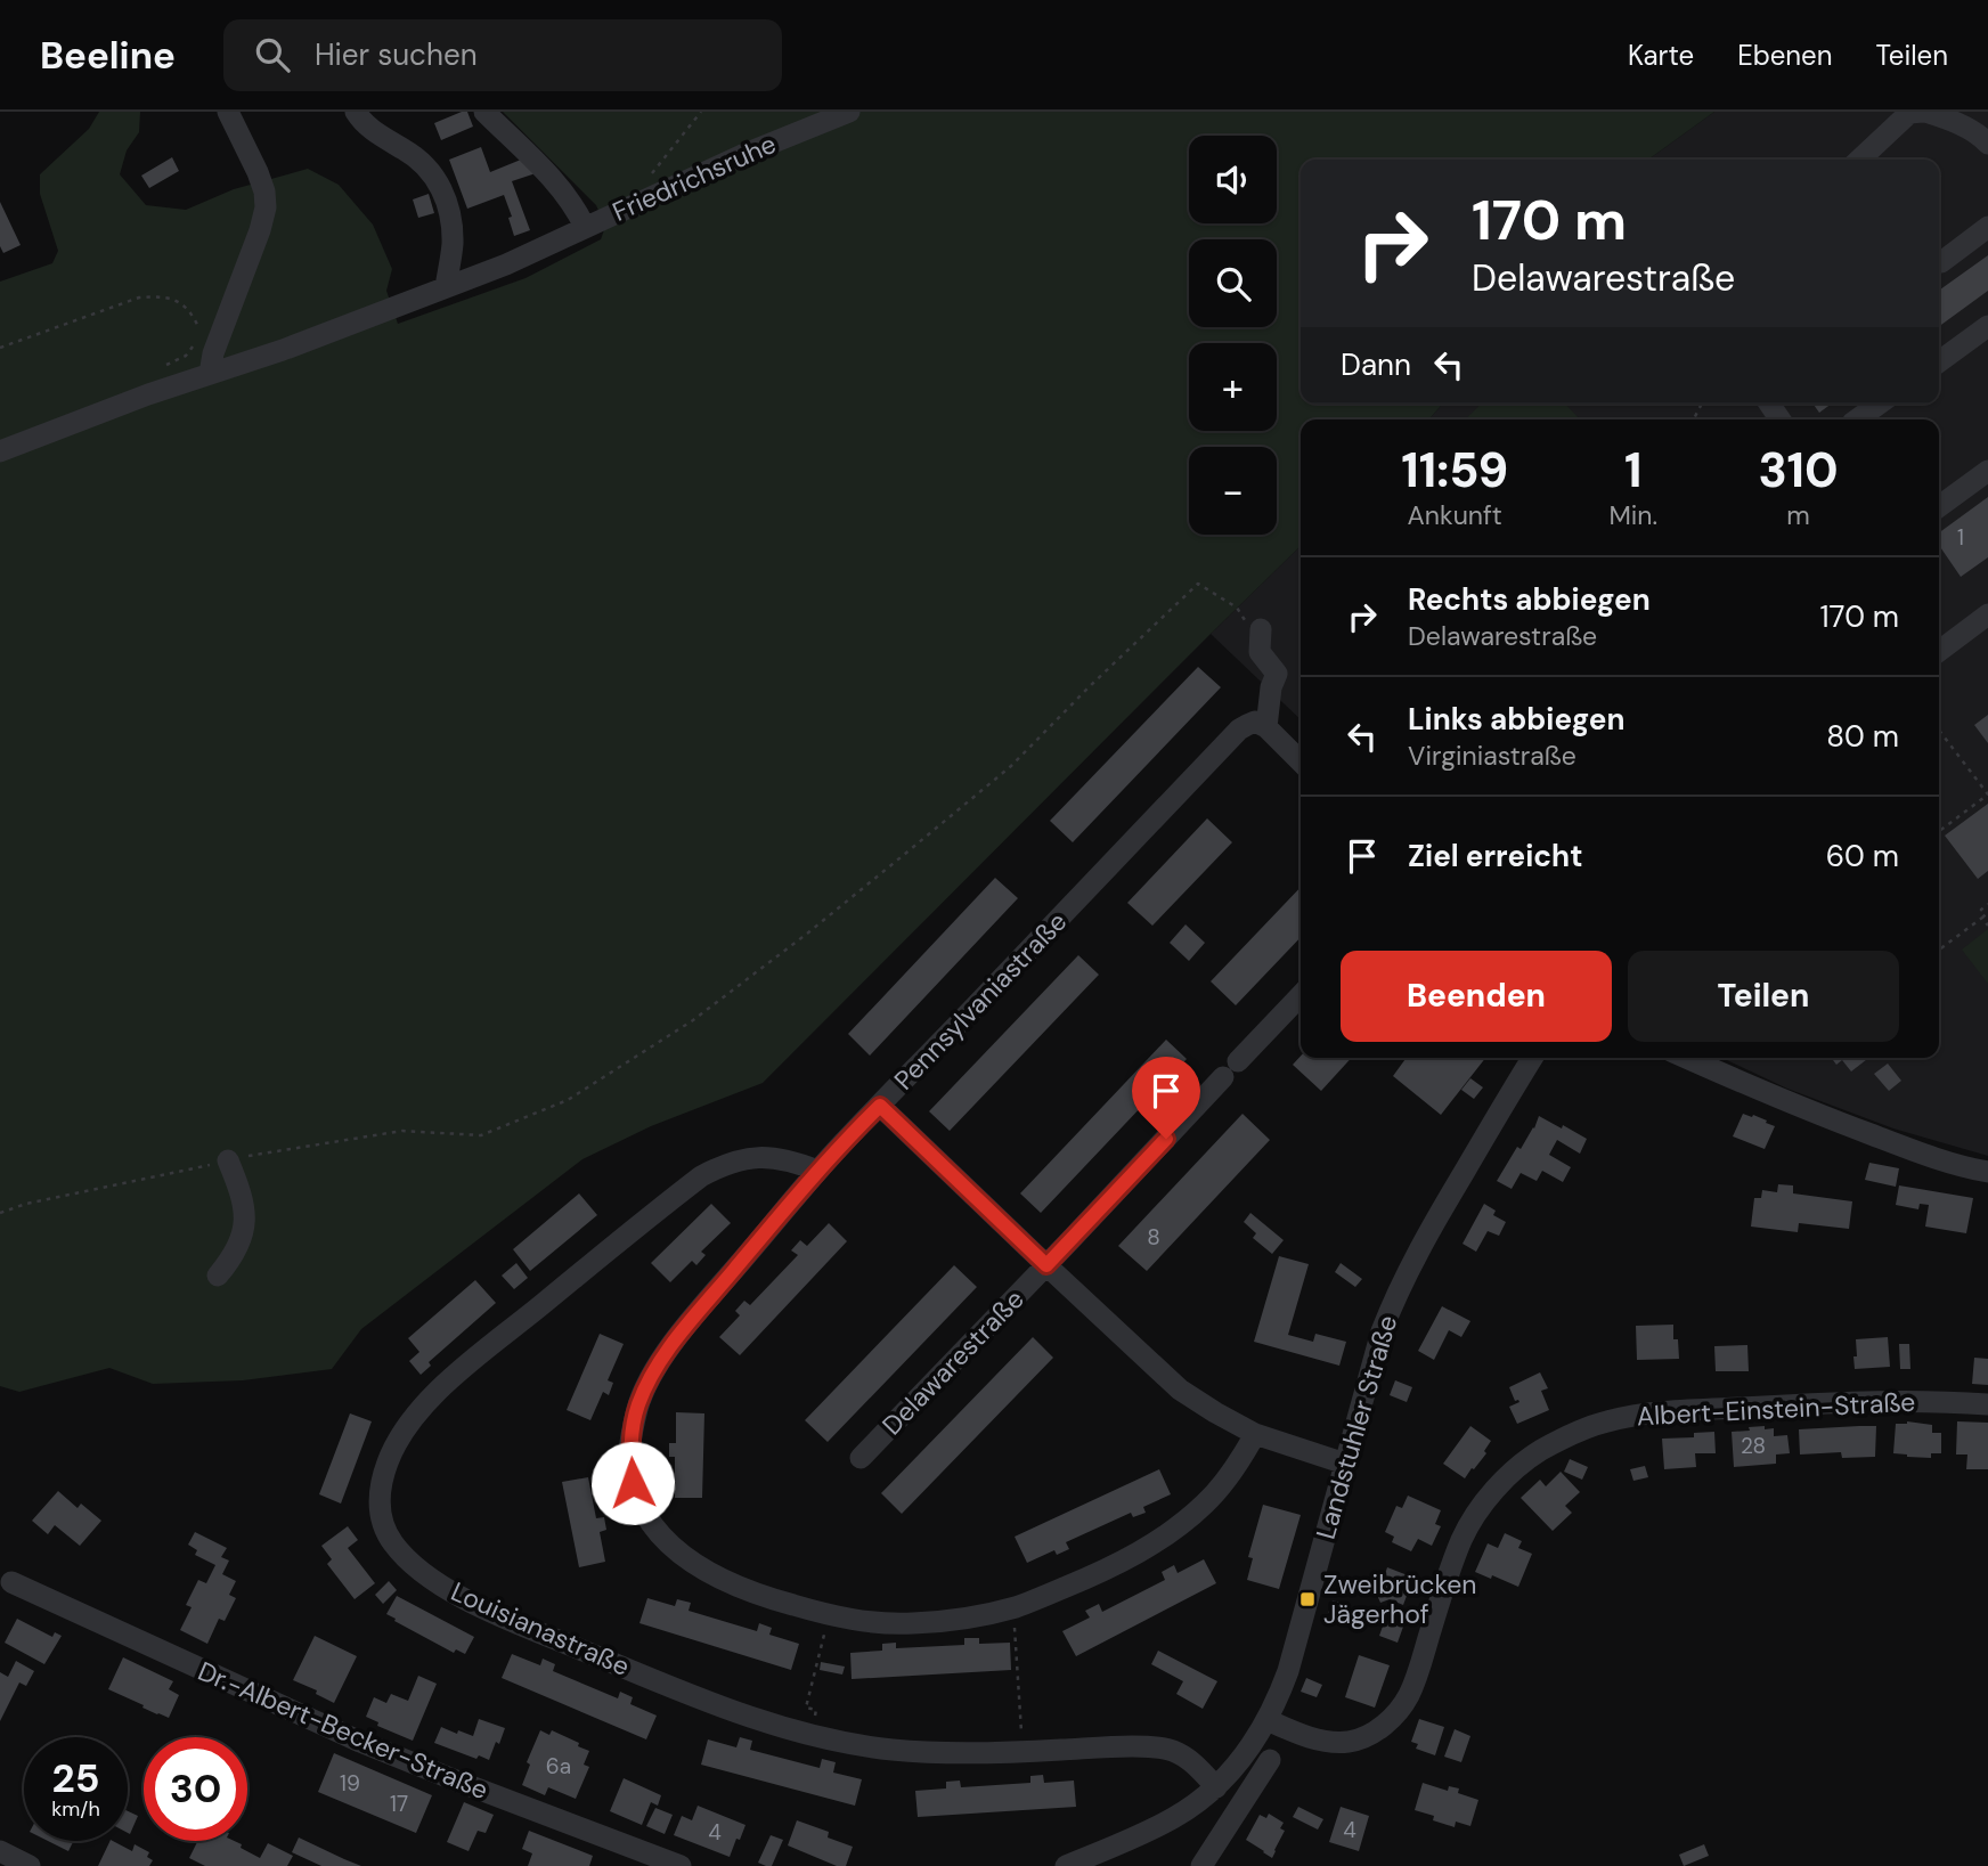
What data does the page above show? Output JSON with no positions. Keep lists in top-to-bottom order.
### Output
{
  "streets": {
    "street": [
      "Friedrichsruhe",
      "Pennsylvaniastraße",
      "Delawarestraße",
      "Albert-Einstein-Straße",
      "Landstuhler Straße",
      "Louisianastraße",
      "Dr.-Albert-Becker-Straße"
    ]
  },
  "crossings": [
    ["Pennsylvaniastraße", "Louisianastraße"],
    ["Albert-Einstein-Straße", "Landstuhler Straße"],
    ["Landstuhler Straße", "Louisianastraße"]
  ],
  "places": {
    "transit": ["Zweibrücken Jägerhof"]
  },
  "house_numbers": [
    "1",
    "8",
    "28",
    "6a",
    "19",
    "17",
    "4",
    "4"
  ],
  "page": {
    "header": "Beeline",
    "search": "Hier suchen",
    "nav": ["Karte", "Ebenen", "Teilen"],
    "map_buttons": ["+", "−"],
    "turn": ["170 m", "Delawarestraße"],
    "then": "Dann",
    "eta": [
      "11:59",
      "Ankunft",
      "1",
      "Min.",
      "310",
      "m"
    ],
    "list": [
      {
        "name": "Rechts abbiegen",
        "note": "Delawarestraße",
        "value": "170 m"
      },
      {
        "name": "Links abbiegen",
        "note": "Virginiastraße",
        "value": "80 m"
      },
      {
        "name": "Ziel erreicht",
        "value": "60 m"
      }
    ],
    "buttons": ["Beenden", "Teilen"],
    "speed": "25 km/h",
    "limit": "30"
  }
}
